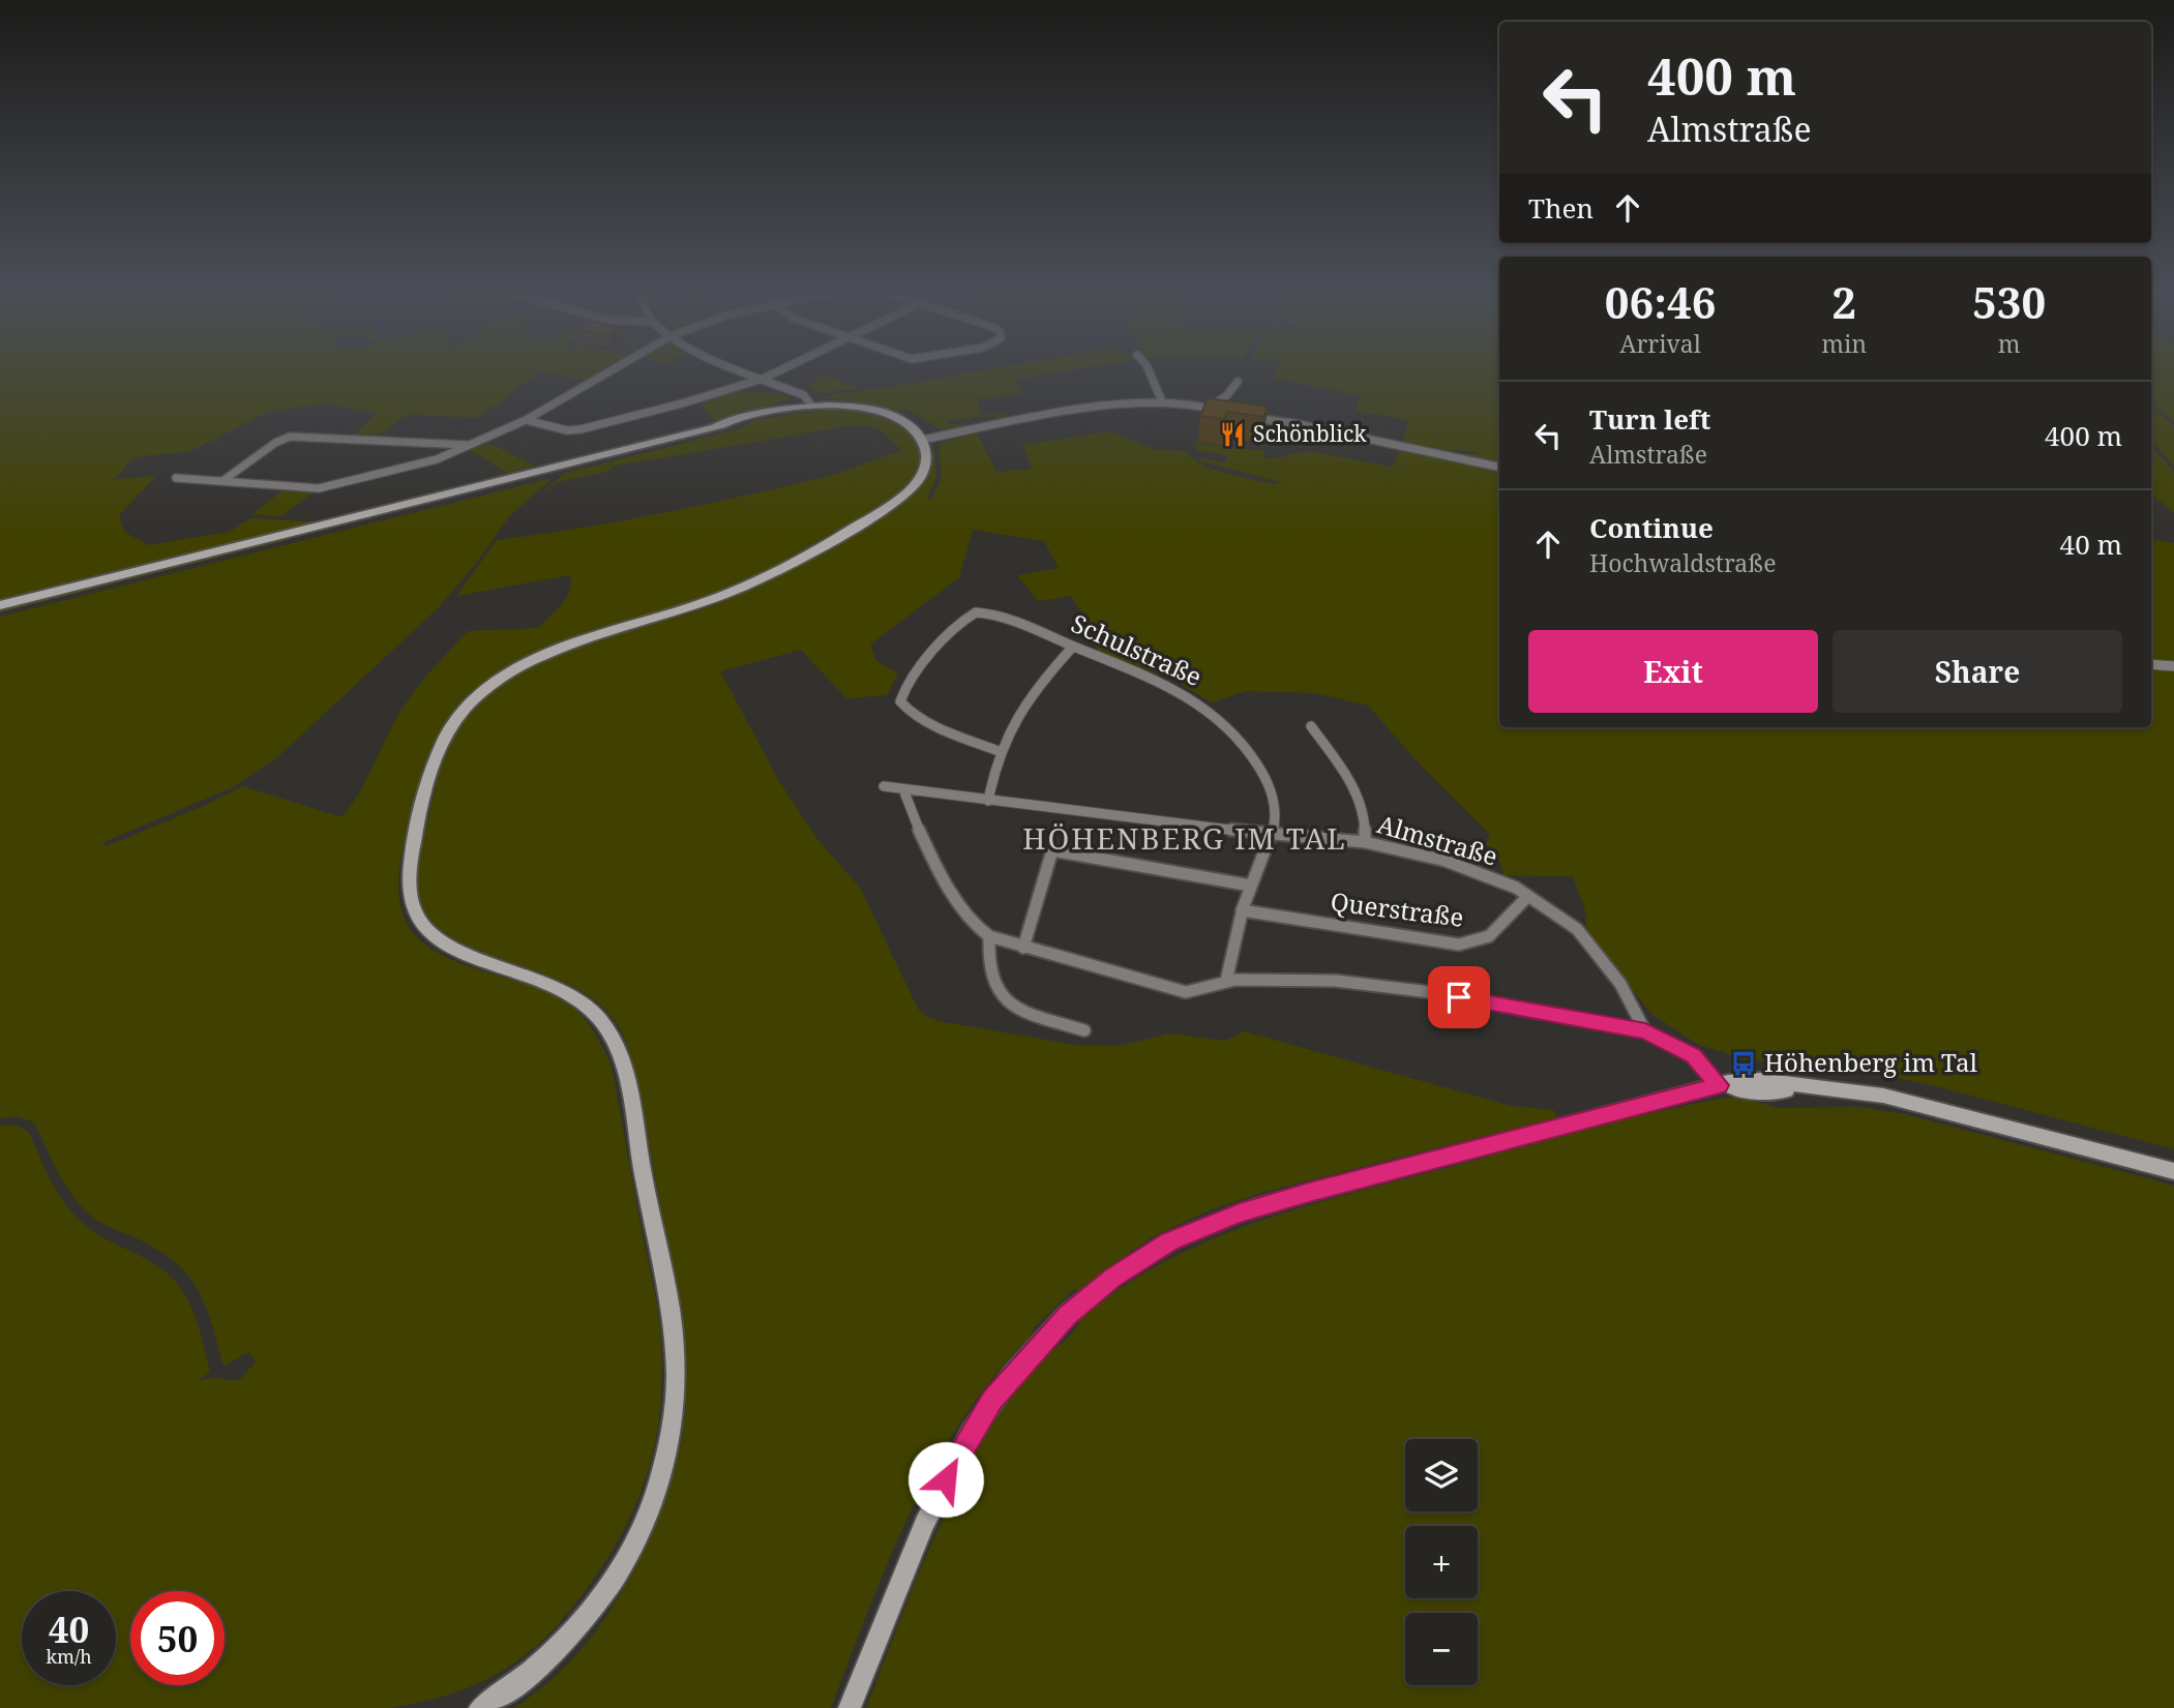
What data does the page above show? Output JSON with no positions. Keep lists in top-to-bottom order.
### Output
{
  "streets": {
    "street": ["Schulstraße", "Almstraße", "Querstraße"]
  },
  "crossings": [
    ["Schulstraße", "Almstraße"],
    ["Schulstraße", "Querstraße"],
    ["Almstraße", "Querstraße"]
  ],
  "districts": ["HÖHENBERG IM TAL"],
  "places": {
    "restaurant": ["Schönblick"],
    "bus stop": ["Höhenberg im Tal"]
  },
  "page": {
    "turn": ["400 m", "Almstraße"],
    "then": "Then",
    "eta": [
      "06:46",
      "Arrival",
      "2",
      "min",
      "530",
      "m"
    ],
    "list": [
      {
        "name": "Turn left",
        "note": "Almstraße",
        "value": "400 m"
      },
      {
        "name": "Continue",
        "note": "Hochwaldstraße",
        "value": "40 m"
      }
    ],
    "buttons": ["Exit", "Share"],
    "map_buttons": ["+", "−"],
    "speed": "40 km/h",
    "limit": "50"
  }
}
